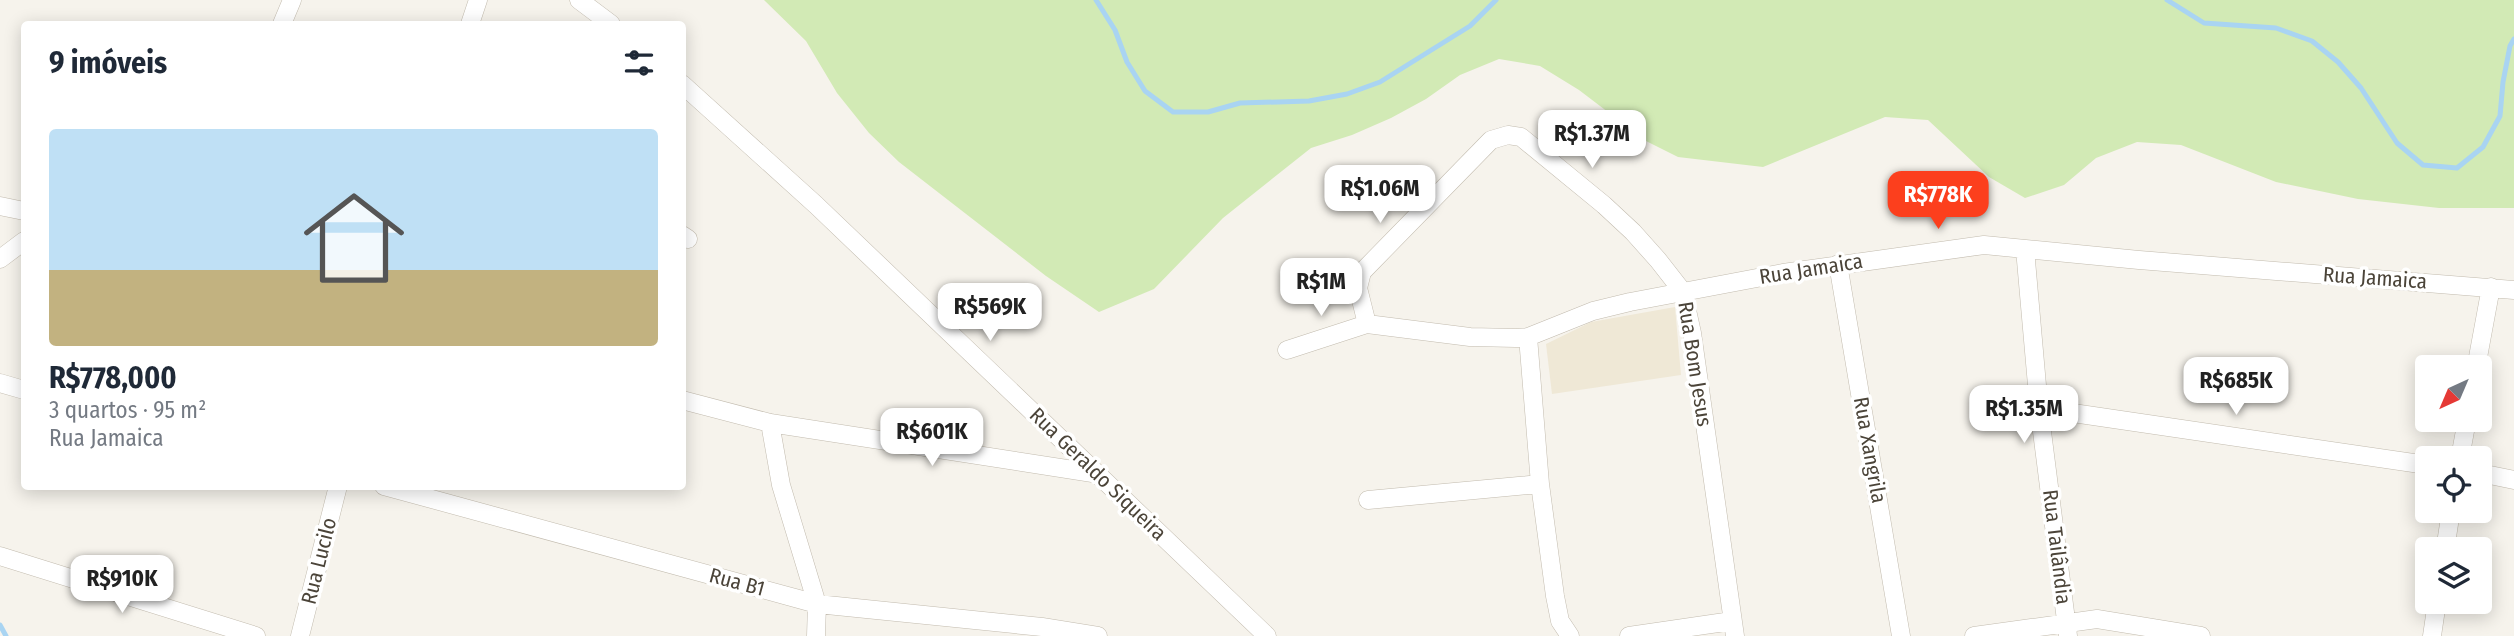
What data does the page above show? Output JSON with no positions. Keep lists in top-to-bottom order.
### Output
{
  "streets": {
    "street": [
      "Rua Jamaica",
      "Rua Bom Jesus",
      "Rua Xangrila",
      "Rua Geraldo Siqueira",
      "Rua Tailândia",
      "Rua Lucilo",
      "Rua B1"
    ]
  },
  "crossings": [
    ["Rua Jamaica", "Rua Bom Jesus"],
    ["Rua Jamaica", "Rua Xangrila"],
    ["Rua Jamaica", "Rua Tailândia"]
  ],
  "north": "bottom left",
  "page": {
    "heading": "9 imóveis",
    "list": [
      {
        "name": "R$778,000",
        "note": "3 quartos · 95 m² · Rua Jamaica"
      }
    ],
    "price": [
      "R$1.37M",
      "R$1.06M",
      "R$778K",
      "R$1M",
      "R$569K",
      "R$685K",
      "R$1.35M",
      "R$601K",
      "R$910K"
    ]
  }
}
